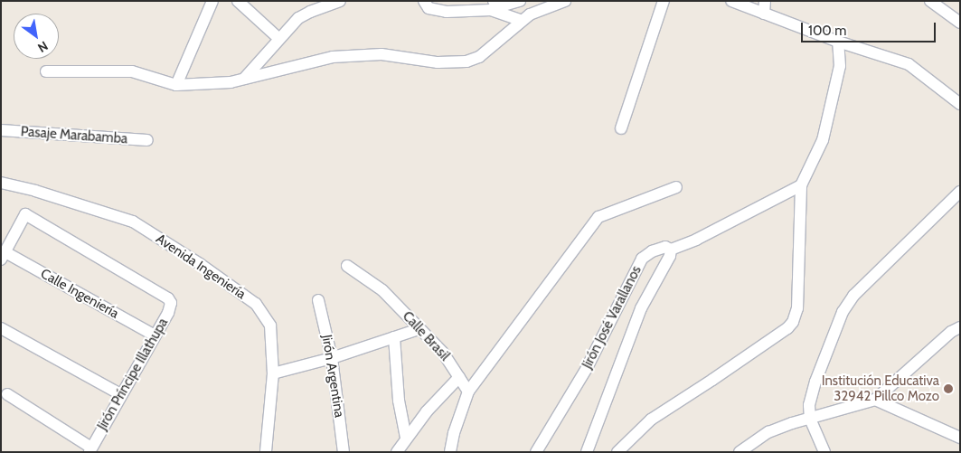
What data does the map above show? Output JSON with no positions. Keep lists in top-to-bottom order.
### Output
{
  "streets": {
    "street": [
      "Pasaje Marabamba",
      "Avenida Ingeniería",
      "Calle Ingeniería",
      "Jirón José Varallanos",
      "Calle Brasil",
      "Jirón Príncipe Illathupa",
      "Jirón Argentina"
    ]
  },
  "crossings": [
    ["Calle Ingeniería", "Jirón Príncipe Illathupa"]
  ],
  "places": ["Institución Educativa 32942 Pillco Mozo"],
  "scale_bar": "100 m",
  "north": "bottom right"
}
